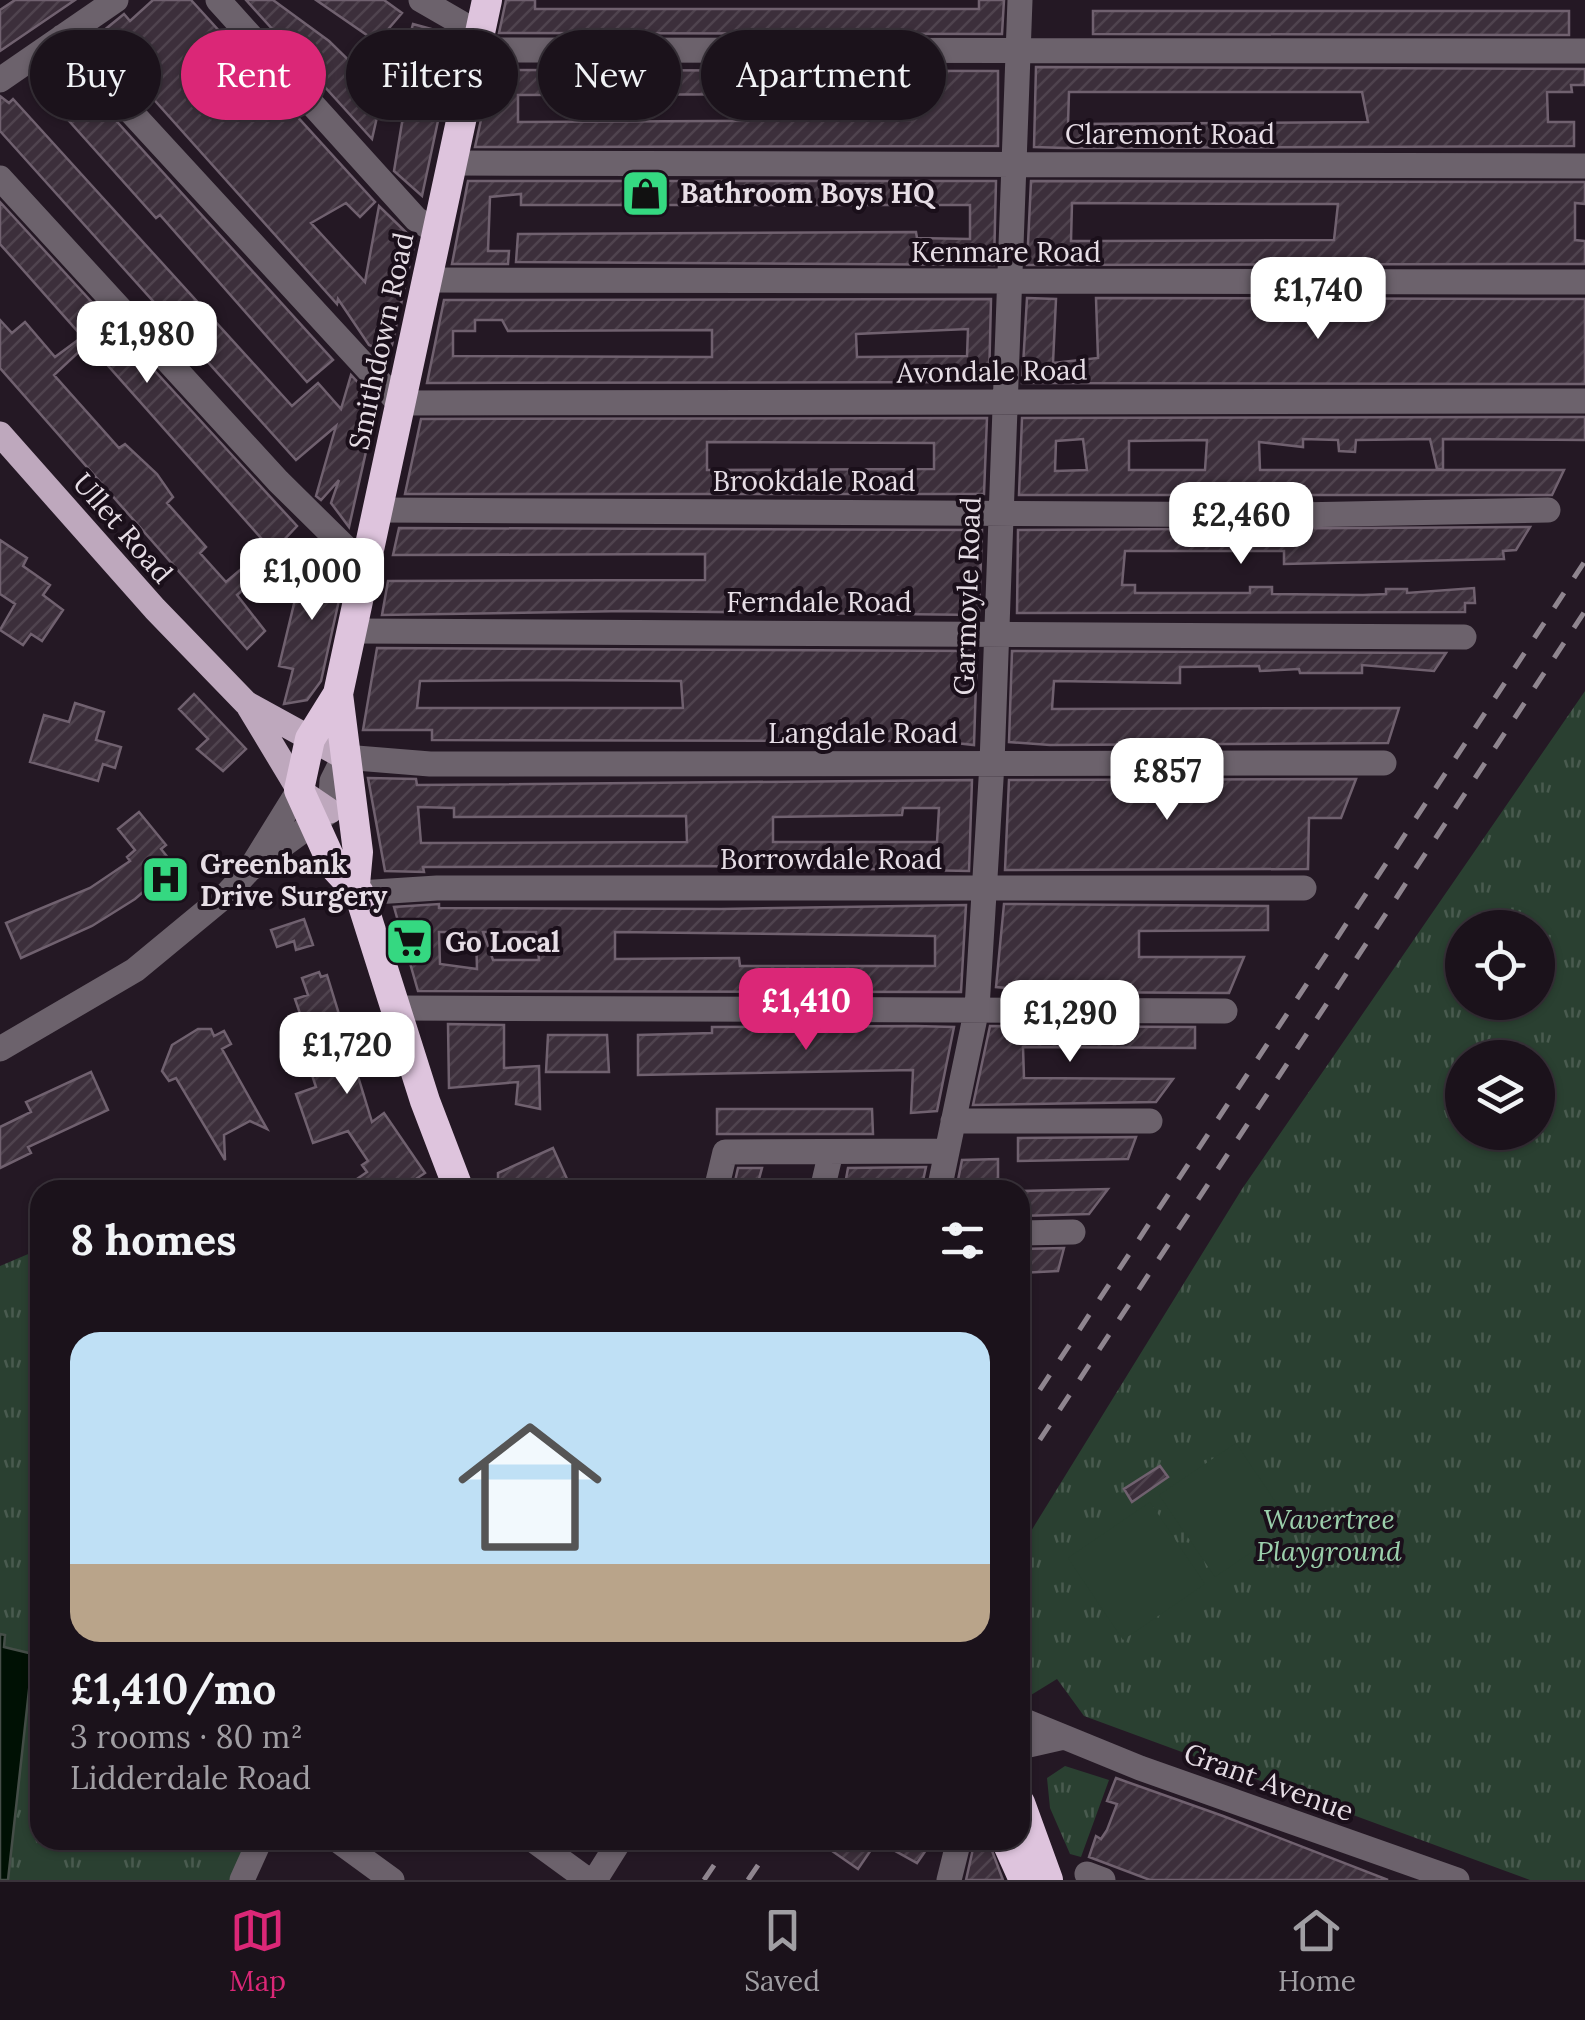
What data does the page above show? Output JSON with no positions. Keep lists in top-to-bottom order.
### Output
{
  "streets": {
    "highway": ["Smithdown Road"],
    "main road": ["Ullet Road"],
    "street": [
      "Claremont Road",
      "Kenmare Road",
      "Avondale Road",
      "Brookdale Road",
      "Garmoyle Road",
      "Ferndale Road",
      "Langdale Road",
      "Borrowdale Road",
      "Grant Avenue"
    ]
  },
  "crossings": [
    ["Claremont Road", "Smithdown Road"],
    ["Claremont Road", "Garmoyle Road"],
    ["Kenmare Road", "Smithdown Road"],
    ["Kenmare Road", "Garmoyle Road"],
    ["Smithdown Road", "Avondale Road"],
    ["Smithdown Road", "Brookdale Road"],
    ["Smithdown Road", "Ullet Road"],
    ["Smithdown Road", "Ferndale Road"],
    ["Smithdown Road", "Langdale Road"],
    ["Smithdown Road", "Borrowdale Road"],
    ["Avondale Road", "Garmoyle Road"],
    ["Brookdale Road", "Garmoyle Road"],
    ["Ullet Road", "Langdale Road"],
    ["Garmoyle Road", "Ferndale Road"],
    ["Garmoyle Road", "Langdale Road"],
    ["Garmoyle Road", "Borrowdale Road"]
  ],
  "parks": ["Wavertree Playground"],
  "places": {
    "shop": ["Bathroom Boys HQ"],
    "hospital": ["Greenbank Drive Surgery"],
    "supermarket": ["Go Local"]
  },
  "page": {
    "chip": [
      "Buy",
      "Rent",
      "Filters",
      "New",
      "Apartment"
    ],
    "price": [
      "£1,740",
      "£1,980",
      "£2,460",
      "£1,000",
      "£857",
      "£1,410",
      "£1,290",
      "£1,720"
    ],
    "heading": "8 homes",
    "list": [
      {
        "name": "£1,410/mo",
        "note": "3 rooms · 80 m² · Lidderdale Road"
      }
    ],
    "tabs": ["Map", "Saved", "Home"]
  }
}
